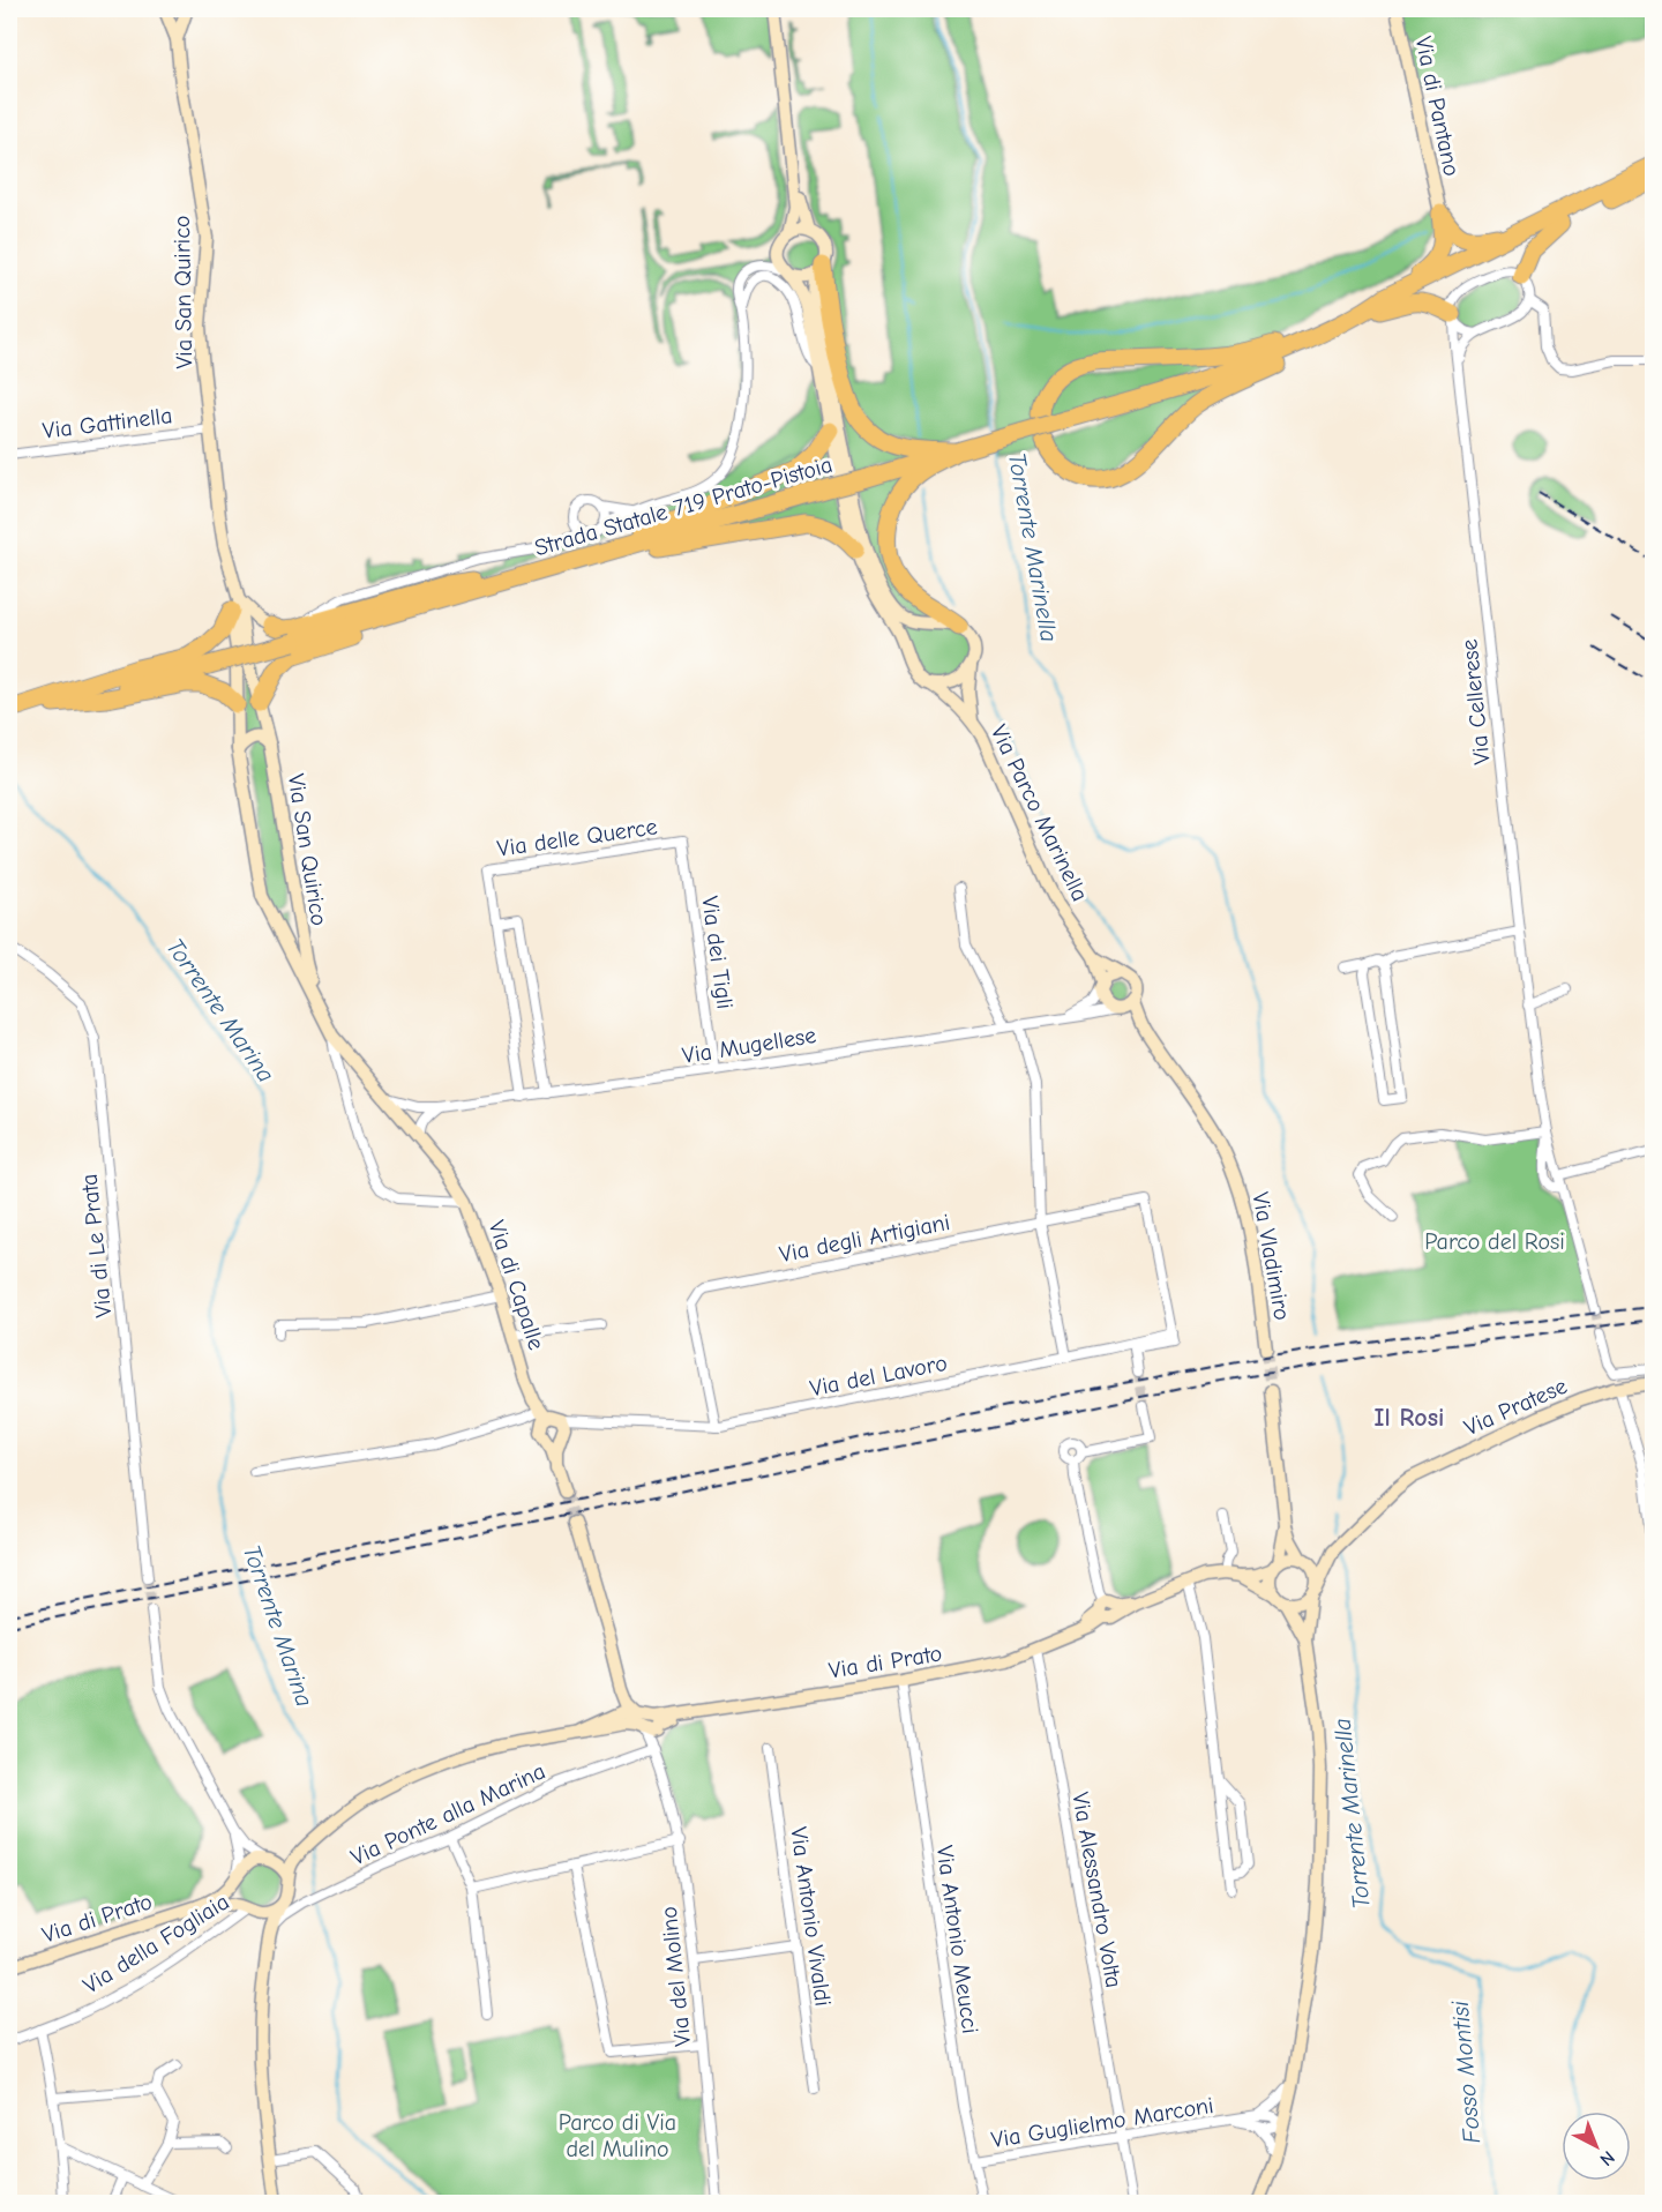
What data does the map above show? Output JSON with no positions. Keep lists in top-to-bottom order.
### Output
{
  "streets": {
    "highway": ["Strada Statale 719 Prato-Pistoia"],
    "main road": [
      "Via di Pantano",
      "Via San Quirico",
      "Via Parco Marinella",
      "Via Vladimiro",
      "Via di Capalle",
      "Via Pratese",
      "Via di Prato"
    ],
    "street": [
      "Via Gattinella",
      "Via Cellerese",
      "Via delle Querce",
      "Via dei Tigli",
      "Via Mugellese",
      "Via degli Artigiani",
      "Via di Le Prata",
      "Via del Lavoro",
      "Via Ponte alla Marina",
      "Via Alessandro Volta",
      "Via Antonio Vivaldi",
      "Via Antonio Meucci",
      "Via della Fogliaia",
      "Via del Molino",
      "Via Guglielmo Marconi"
    ]
  },
  "crossings": [
    ["Via San Quirico", "Via Gattinella"],
    ["Via San Quirico", "Via Mugellese"],
    ["Via San Quirico", "Via di Capalle"],
    ["Via Parco Marinella", "Via Mugellese"],
    ["Via Parco Marinella", "Via Vladimiro"],
    ["Via delle Querce", "Via dei Tigli"],
    ["Via delle Querce", "Via Mugellese"],
    ["Via dei Tigli", "Via Mugellese"],
    ["Via Mugellese", "Via Vladimiro"],
    ["Via degli Artigiani", "Via del Lavoro"],
    ["Via Pratese", "Via di Prato"],
    ["Via di Prato", "Via Alessandro Volta"],
    ["Via di Prato", "Via Antonio Meucci"],
    ["Via di Prato", "Via della Fogliaia"],
    ["Via di Prato", "Via del Molino"],
    ["Via Ponte alla Marina", "Via del Molino"],
    ["Via Alessandro Volta", "Via Guglielmo Marconi"],
    ["Via Antonio Meucci", "Via Guglielmo Marconi"]
  ],
  "districts": ["Il Rosi"],
  "water": ["Torrente Marinella", "Torrente Marina", "Fosso Montisi"],
  "parks": ["Parco del Rosi", "Parco di Via del Mulino"],
  "north": "bottom right"
}
